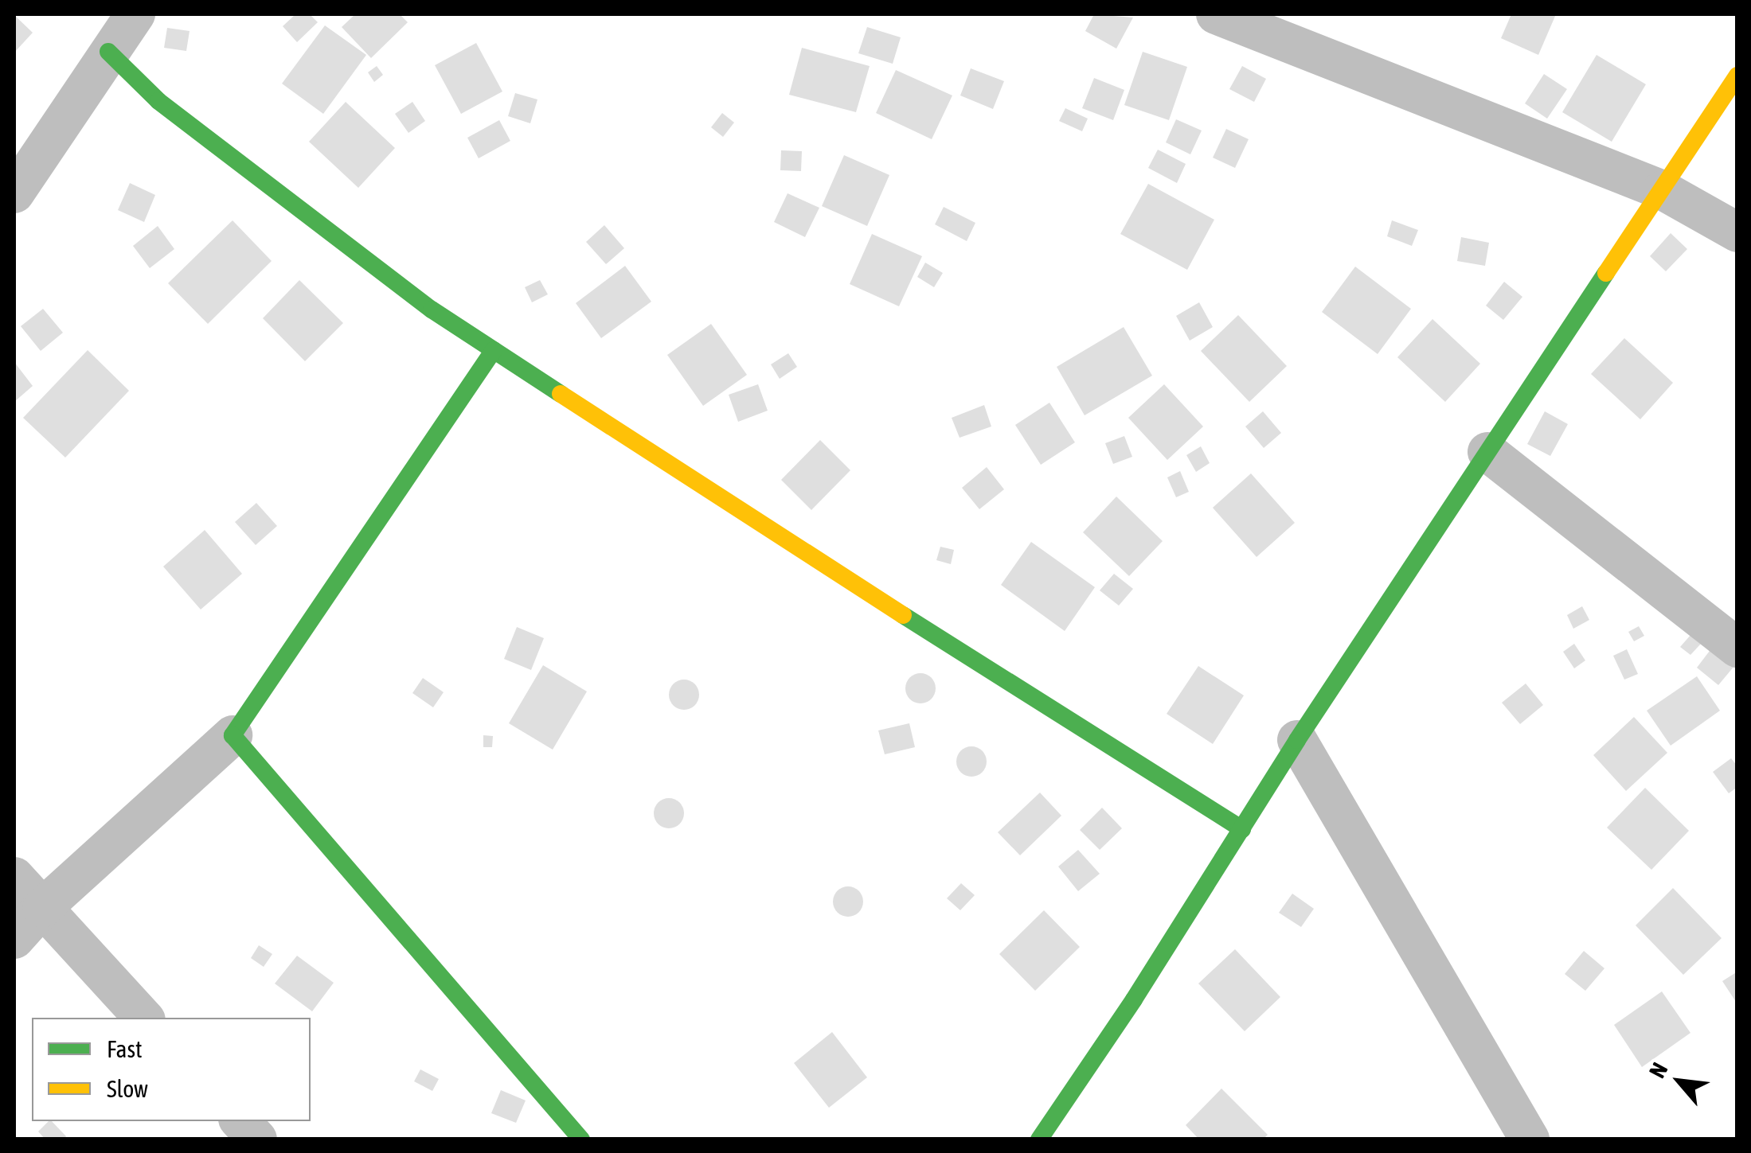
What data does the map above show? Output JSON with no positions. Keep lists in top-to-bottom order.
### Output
{
  "legend": ["Fast", "Slow"],
  "north": "top left"
}
